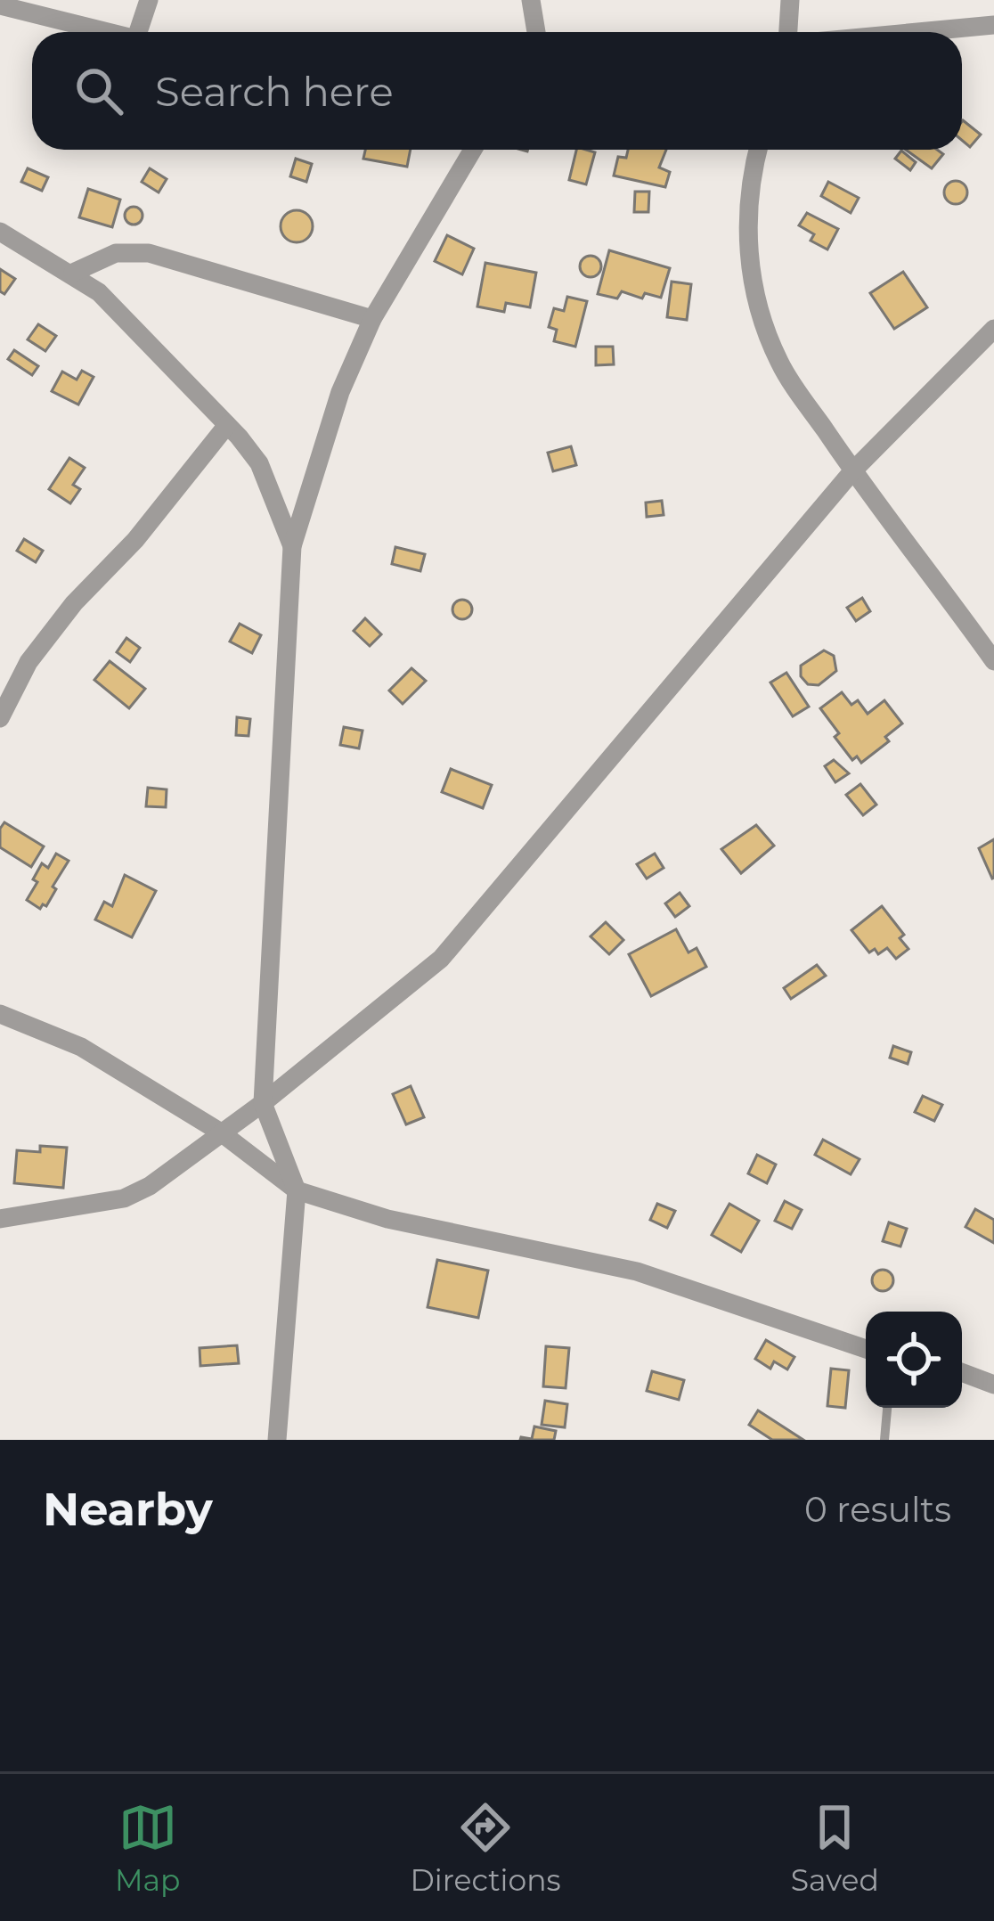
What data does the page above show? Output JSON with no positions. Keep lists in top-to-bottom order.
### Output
{
  "page": {
    "search": "Search here",
    "heading": ["Nearby", "0 results"],
    "nav": ["Map", "Directions", "Saved"]
  }
}
